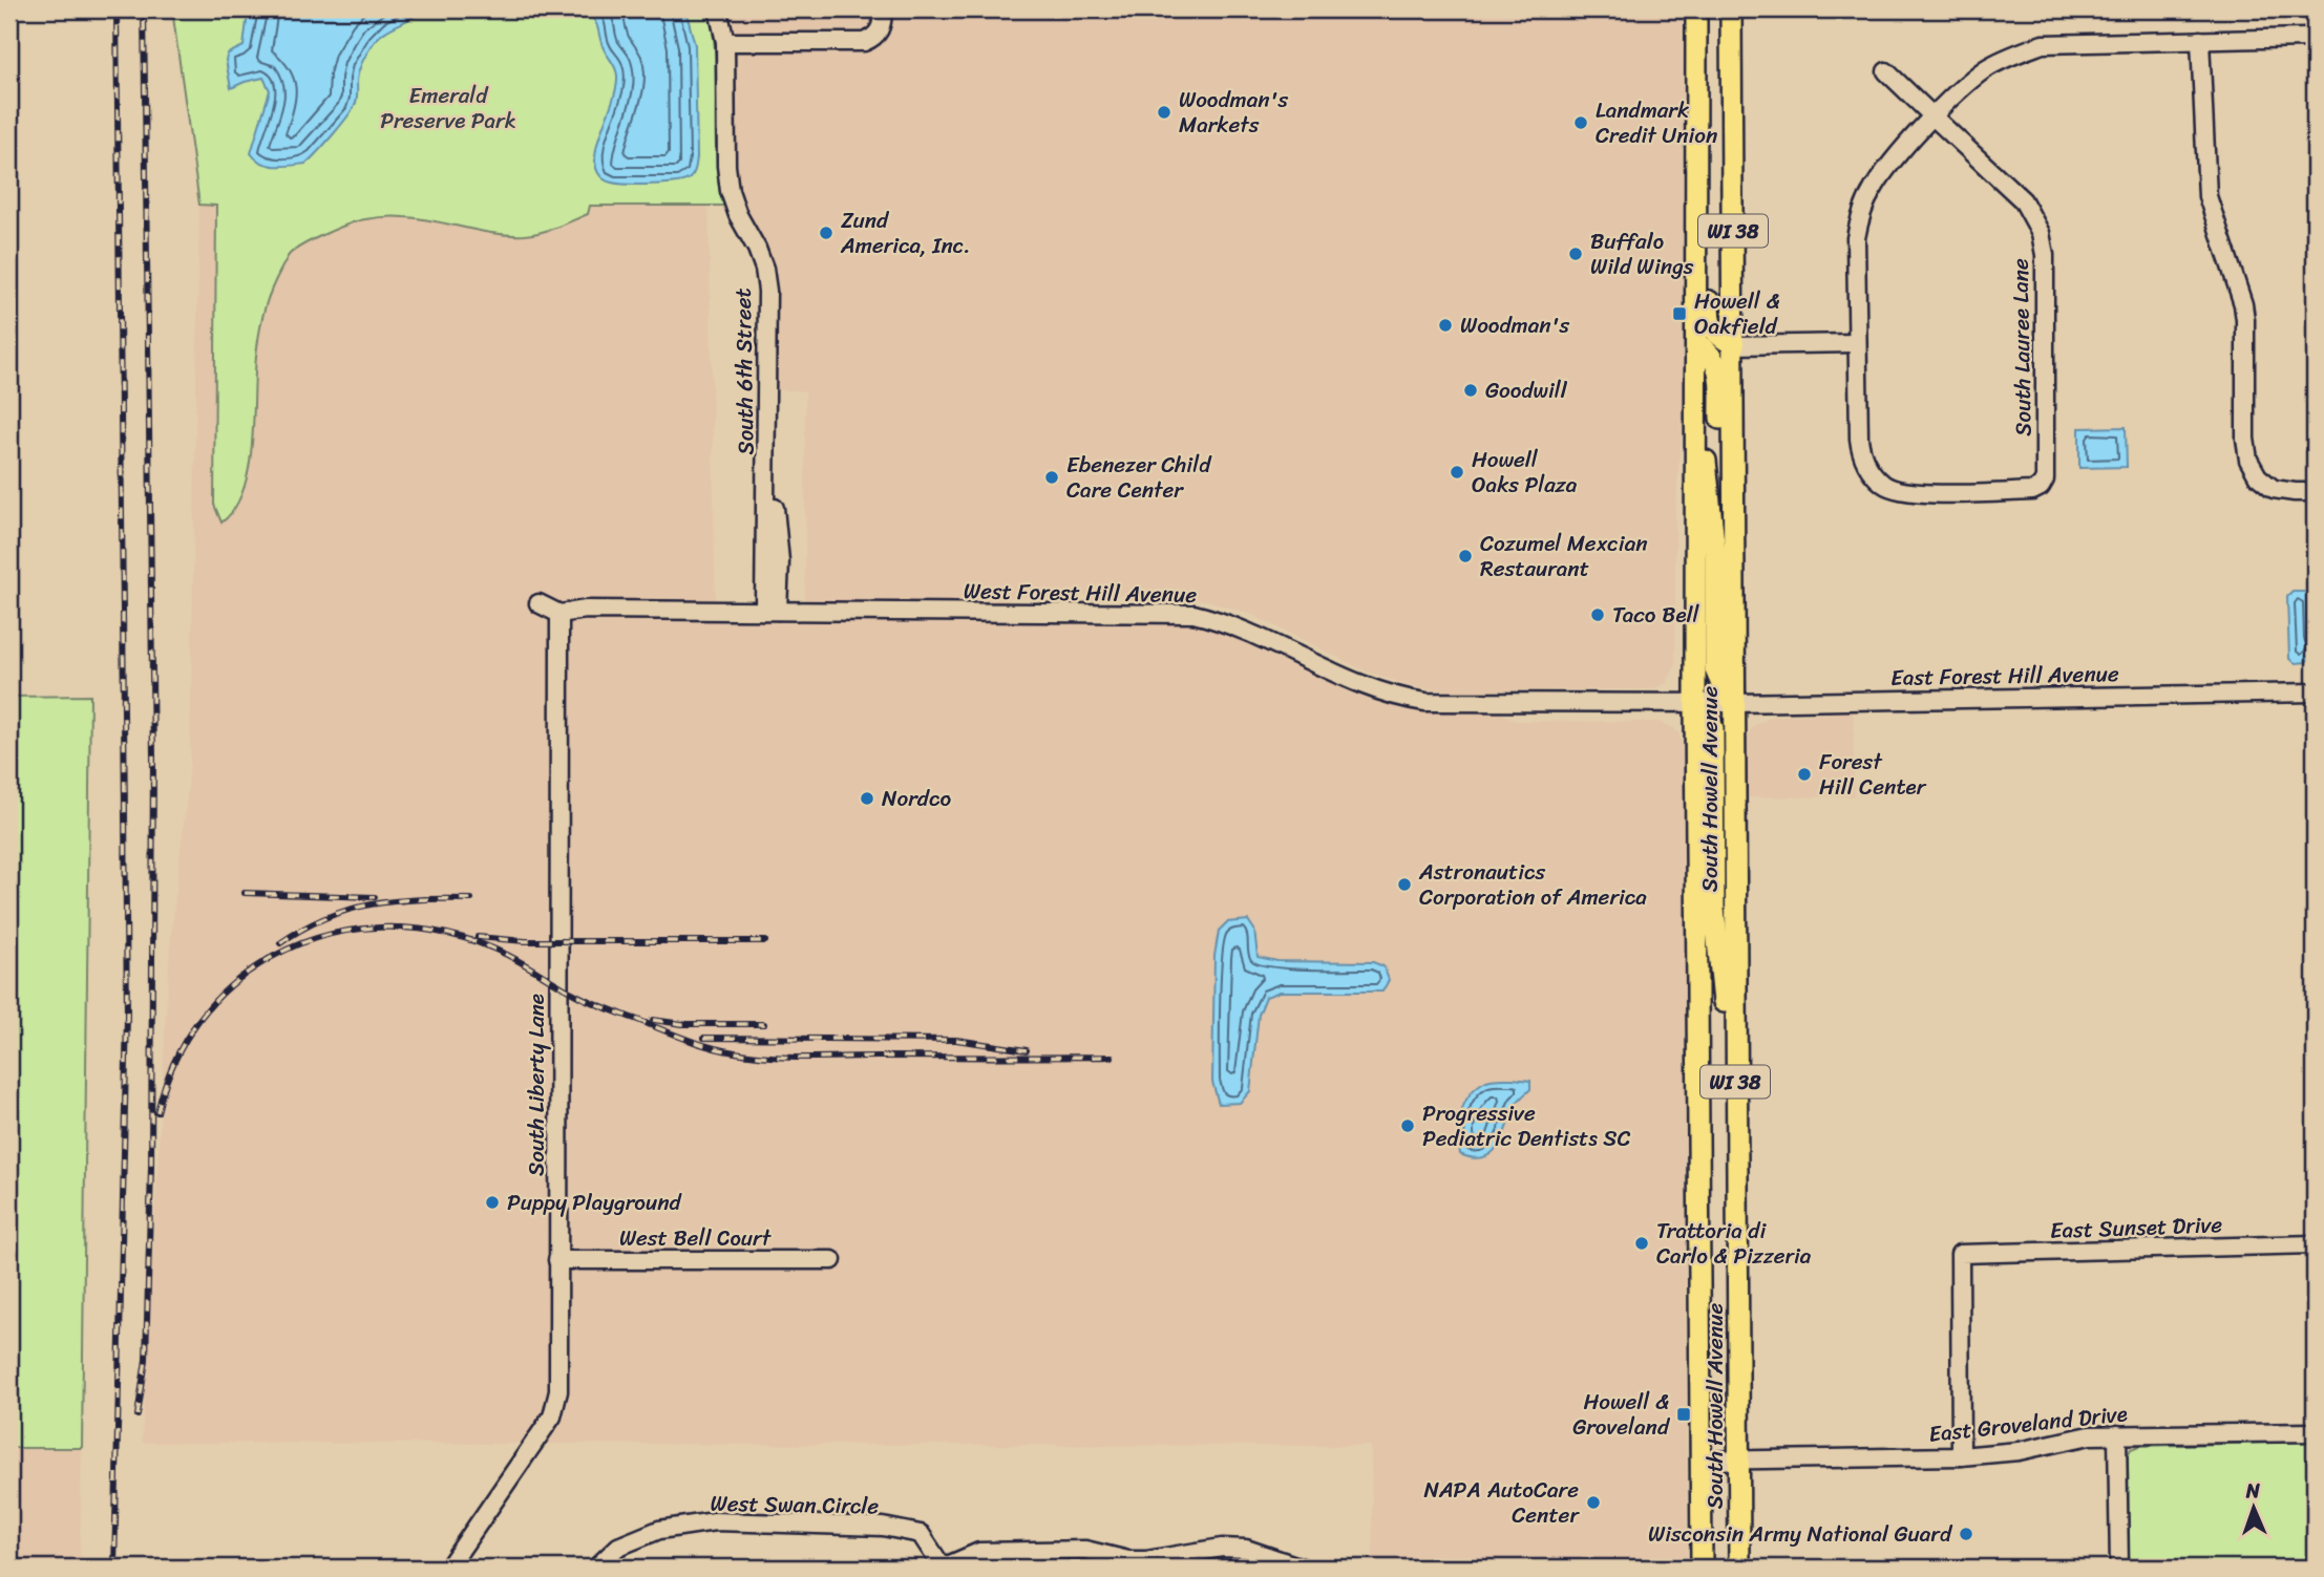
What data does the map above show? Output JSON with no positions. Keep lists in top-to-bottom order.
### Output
{
  "streets": {
    "main road": ["WI 38", "South Howell Avenue"],
    "street": [
      "South Lauree Lane",
      "South 6th Street",
      "West Forest Hill Avenue",
      "East Forest Hill Avenue",
      "South Liberty Lane",
      "East Sunset Drive",
      "West Bell Court",
      "East Groveland Drive",
      "West Swan Circle"
    ]
  },
  "crossings": [
    ["South 6th Street", "West Forest Hill Avenue"],
    ["West Forest Hill Avenue", "East Forest Hill Avenue"],
    ["West Forest Hill Avenue", "South Howell Avenue"],
    ["West Forest Hill Avenue", "South Liberty Lane"],
    ["East Forest Hill Avenue", "South Howell Avenue"],
    ["South Howell Avenue", "East Groveland Drive"],
    ["South Liberty Lane", "West Bell Court"],
    ["East Sunset Drive", "East Groveland Drive"]
  ],
  "parks": ["Emerald Preserve Park"],
  "places": {
    "other": [
      "Woodman's Markets",
      "Landmark Credit Union",
      "Zund America, Inc.",
      "Buffalo Wild Wings",
      "Woodman's",
      "Goodwill",
      "Howell Oaks Plaza",
      "Ebenezer Child Care Center",
      "Cozumel Mexcian Restaurant",
      "Taco Bell",
      "Forest Hill Center",
      "Nordco",
      "Astronautics Corporation of America",
      "Progressive Pediatric Dentists SC",
      "Puppy Playground",
      "Trattoria di Carlo & Pizzeria",
      "NAPA AutoCare Center",
      "Wisconsin Army National Guard"
    ],
    "transit": ["Howell & Oakfield", "Howell & Groveland"]
  },
  "north": "top"
}
